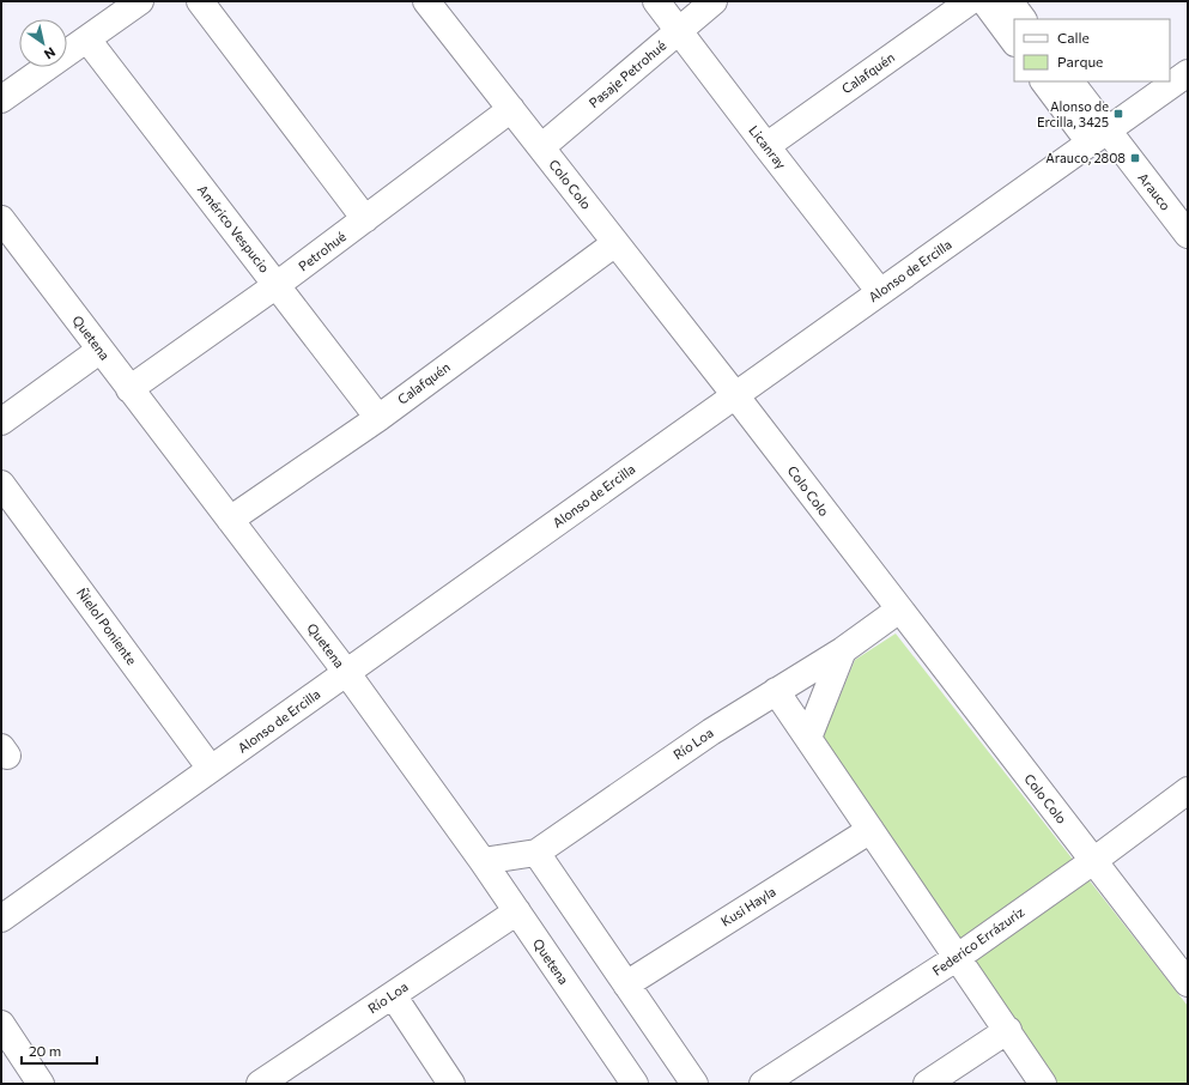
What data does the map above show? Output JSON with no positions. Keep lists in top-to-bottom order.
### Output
{
  "streets": {
    "street": [
      "Calafquén",
      "Pasaje Petrohué",
      "Licanray",
      "Colo Colo",
      "Arauco",
      "Américo Vespucio",
      "Petrohué",
      "Alonso de Ercilla",
      "Quetena",
      "Ñielol Poniente",
      "Río Loa",
      "Kusi Hayla",
      "Federico Errázuriz"
    ]
  },
  "crossings": [
    ["Calafquén", "Licanray"],
    ["Calafquén", "Colo Colo"],
    ["Calafquén", "Américo Vespucio"],
    ["Calafquén", "Quetena"],
    ["Pasaje Petrohué", "Licanray"],
    ["Pasaje Petrohué", "Colo Colo"],
    ["Licanray", "Alonso de Ercilla"],
    ["Colo Colo", "Petrohué"],
    ["Colo Colo", "Alonso de Ercilla"],
    ["Colo Colo", "Río Loa"],
    ["Colo Colo", "Federico Errázuriz"],
    ["Arauco", "Alonso de Ercilla"],
    ["Américo Vespucio", "Petrohué"],
    ["Petrohué", "Quetena"],
    ["Alonso de Ercilla", "Quetena"],
    ["Alonso de Ercilla", "Ñielol Poniente"],
    ["Quetena", "Río Loa"]
  ],
  "places": {
    "transit": ["Alonso de Ercilla, 3425", "Arauco, 2808"]
  },
  "legend": ["Calle", "Parque"],
  "scale_bar": "20 m",
  "north": "bottom right"
}
